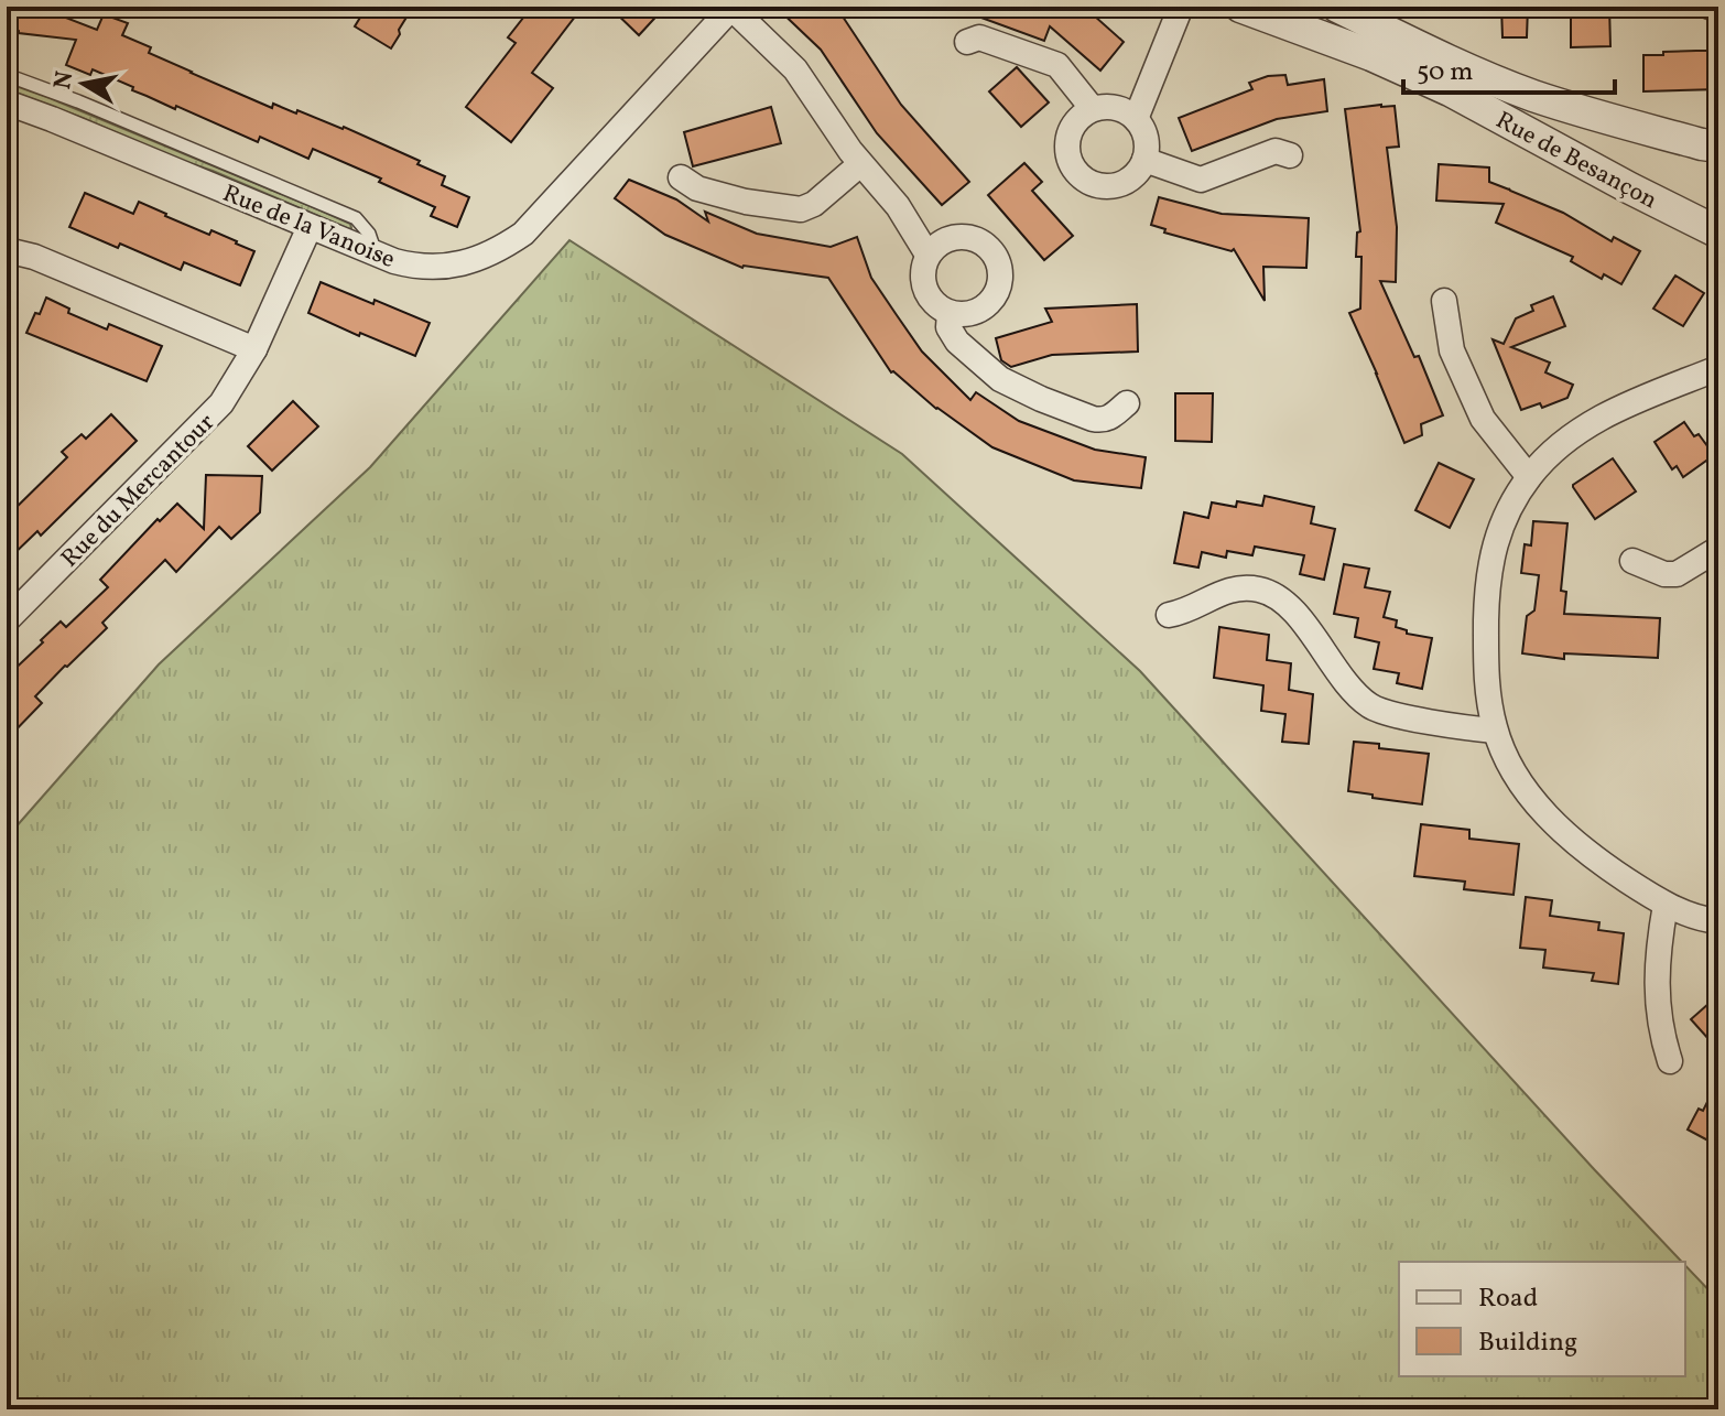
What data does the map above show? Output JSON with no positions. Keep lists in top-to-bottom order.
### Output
{
  "streets": {
    "street": ["Rue de Besançon", "Rue de la Vanoise", "Rue du Mercantour"]
  },
  "crossings": [
    ["Rue de la Vanoise", "Rue du Mercantour"]
  ],
  "legend": ["Road", "Building"],
  "scale_bar": "50 m",
  "north": "left"
}
